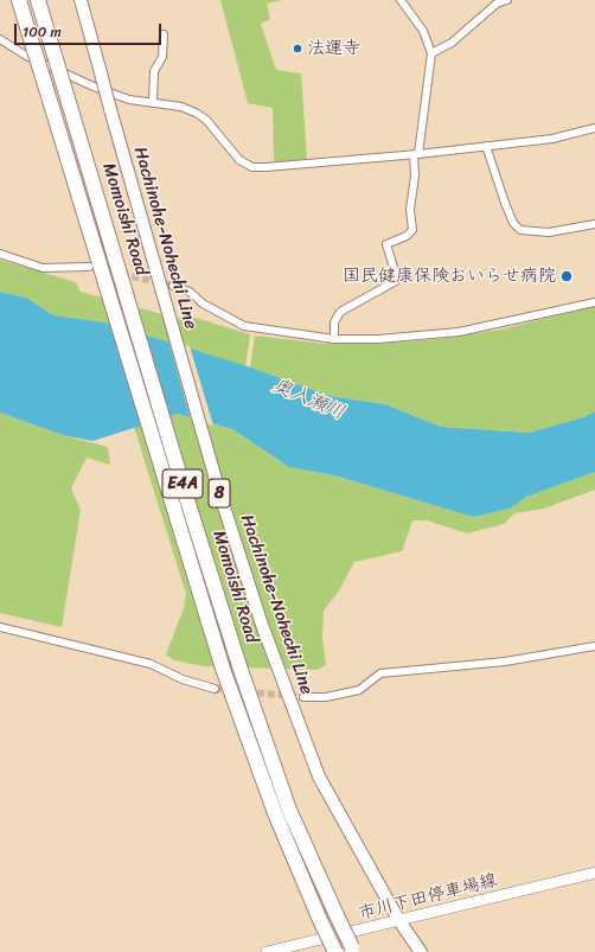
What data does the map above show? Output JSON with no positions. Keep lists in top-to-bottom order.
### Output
{
  "streets": {
    "highway": ["Momoishi Road", "E4A"],
    "main road": ["Hachinohe-Nohechi Line", "8", "市川下田停車場線"]
  },
  "crossings": [
    ["Hachinohe-Nohechi Line", "市川下田停車場線"]
  ],
  "water": ["奥入瀬川"],
  "places": ["法運寺", "国民健康保険おいらせ病院"],
  "scale_bar": "100 m"
}
